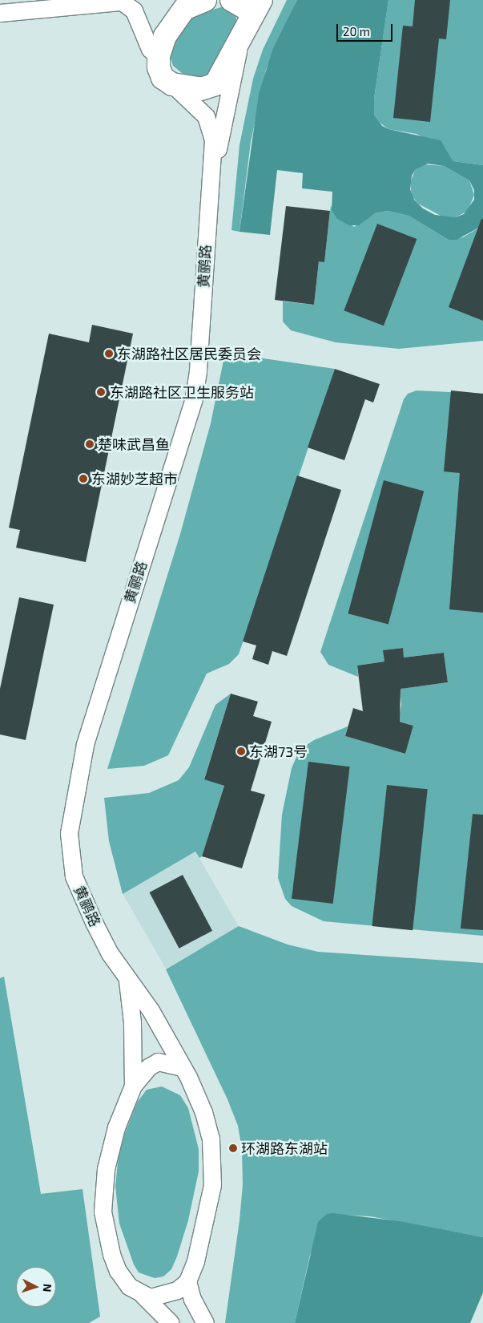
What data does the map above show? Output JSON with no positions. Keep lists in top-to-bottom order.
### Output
{
  "streets": {
    "street": ["黄鹂路"]
  },
  "places": [
    "东湖路社区居民委员会",
    "东湖路社区卫生服务站",
    "楚味武昌鱼",
    "东湖妙芝超市",
    "东湖73号",
    "环湖路东湖站"
  ],
  "scale_bar": "20 m",
  "north": "right"
}
